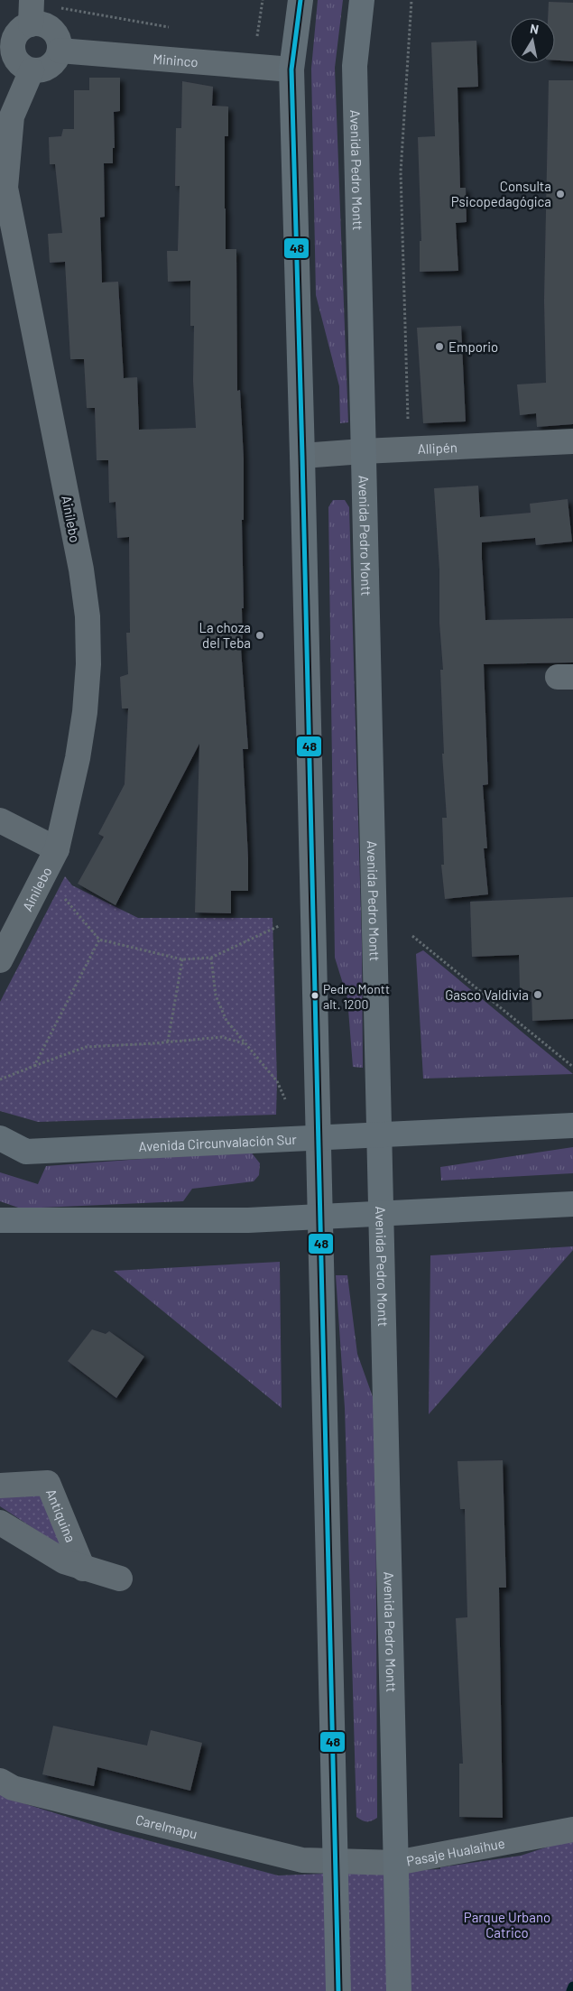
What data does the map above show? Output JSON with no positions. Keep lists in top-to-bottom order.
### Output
{
  "streets": {
    "main road": ["Avenida Pedro Montt", "Avenida Circunvalación Sur"],
    "street": [
      "Mininco",
      "Allipén",
      "Ainilebo",
      "Antiquina",
      "Carelmapu",
      "Pasaje Hualaihue"
    ]
  },
  "crossings": [
    ["Avenida Pedro Montt", "Allipén"],
    ["Avenida Pedro Montt", "Avenida Circunvalación Sur"],
    ["Avenida Pedro Montt", "Pasaje Hualaihue"],
    ["Carelmapu", "Pasaje Hualaihue"]
  ],
  "parks": ["Parque Urbano Catrico"],
  "places": [
    "Consulta Psicopedagógica",
    "Emporio",
    "La choza del Teba",
    "Gasco Valdivia",
    "Pedro Montt alt. 1200"
  ],
  "lines": ["transit line 48"],
  "north": "top"
}
